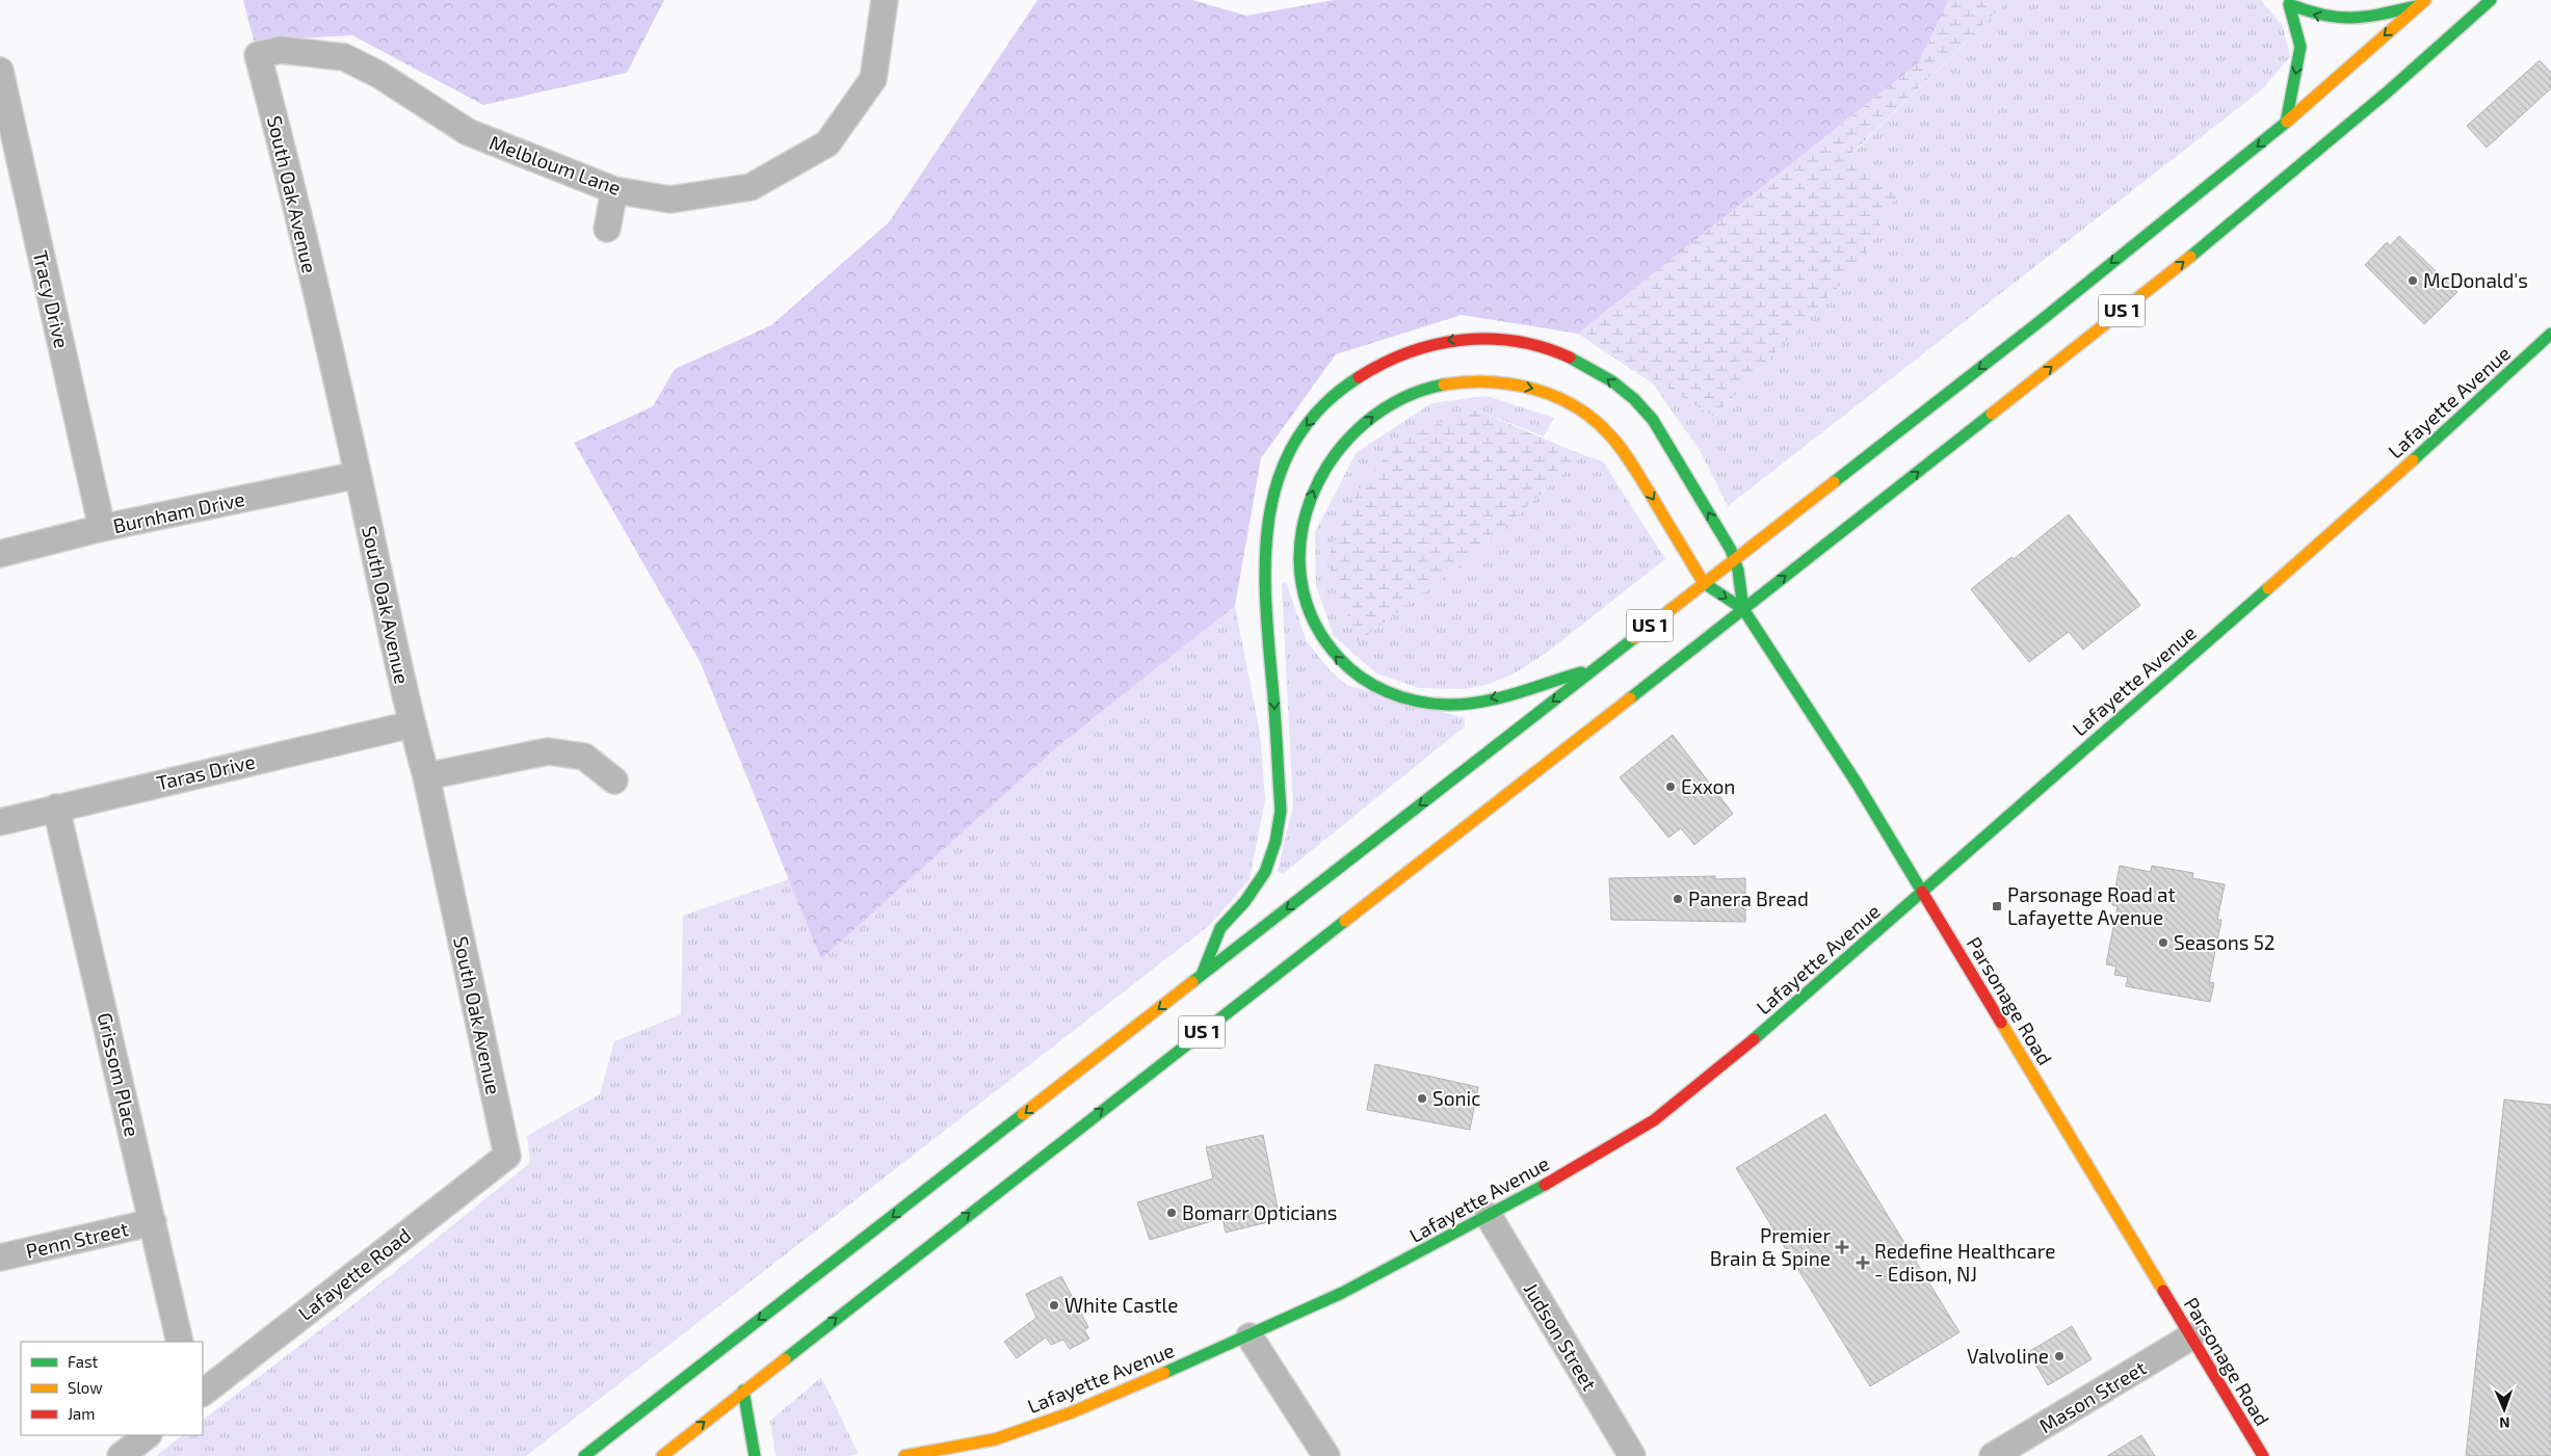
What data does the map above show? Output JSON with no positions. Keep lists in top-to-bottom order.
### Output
{
  "streets": {
    "main road": ["US 1", "Lafayette Avenue", "Parsonage Road"],
    "street": [
      "Melbloum Lane",
      "South Oak Avenue",
      "Tracy Drive",
      "Burnham Drive",
      "Taras Drive",
      "Grissom Place",
      "Penn Street",
      "Lafayette Road",
      "Judson Street",
      "Mason Street"
    ]
  },
  "crossings": [
    ["Melbloum Lane", "South Oak Avenue"],
    ["South Oak Avenue", "Burnham Drive"],
    ["South Oak Avenue", "Taras Drive"],
    ["South Oak Avenue", "Lafayette Road"],
    ["Tracy Drive", "Burnham Drive"],
    ["US 1", "Parsonage Road"],
    ["Lafayette Avenue", "Parsonage Road"],
    ["Lafayette Avenue", "Judson Street"],
    ["Taras Drive", "Grissom Place"],
    ["Parsonage Road", "Mason Street"],
    ["Grissom Place", "Penn Street"]
  ],
  "places": {
    "other": [
      "McDonald's",
      "Exxon",
      "Panera Bread",
      "Seasons 52",
      "Sonic",
      "Bomarr Opticians",
      "White Castle",
      "Valvoline"
    ],
    "transit": ["Parsonage Road at Lafayette Avenue"],
    "health": ["Premier Brain & Spine", "Redefine Healthcare - Edison, NJ"]
  },
  "legend": ["Fast", "Slow", "Jam"],
  "north": "bottom"
}
